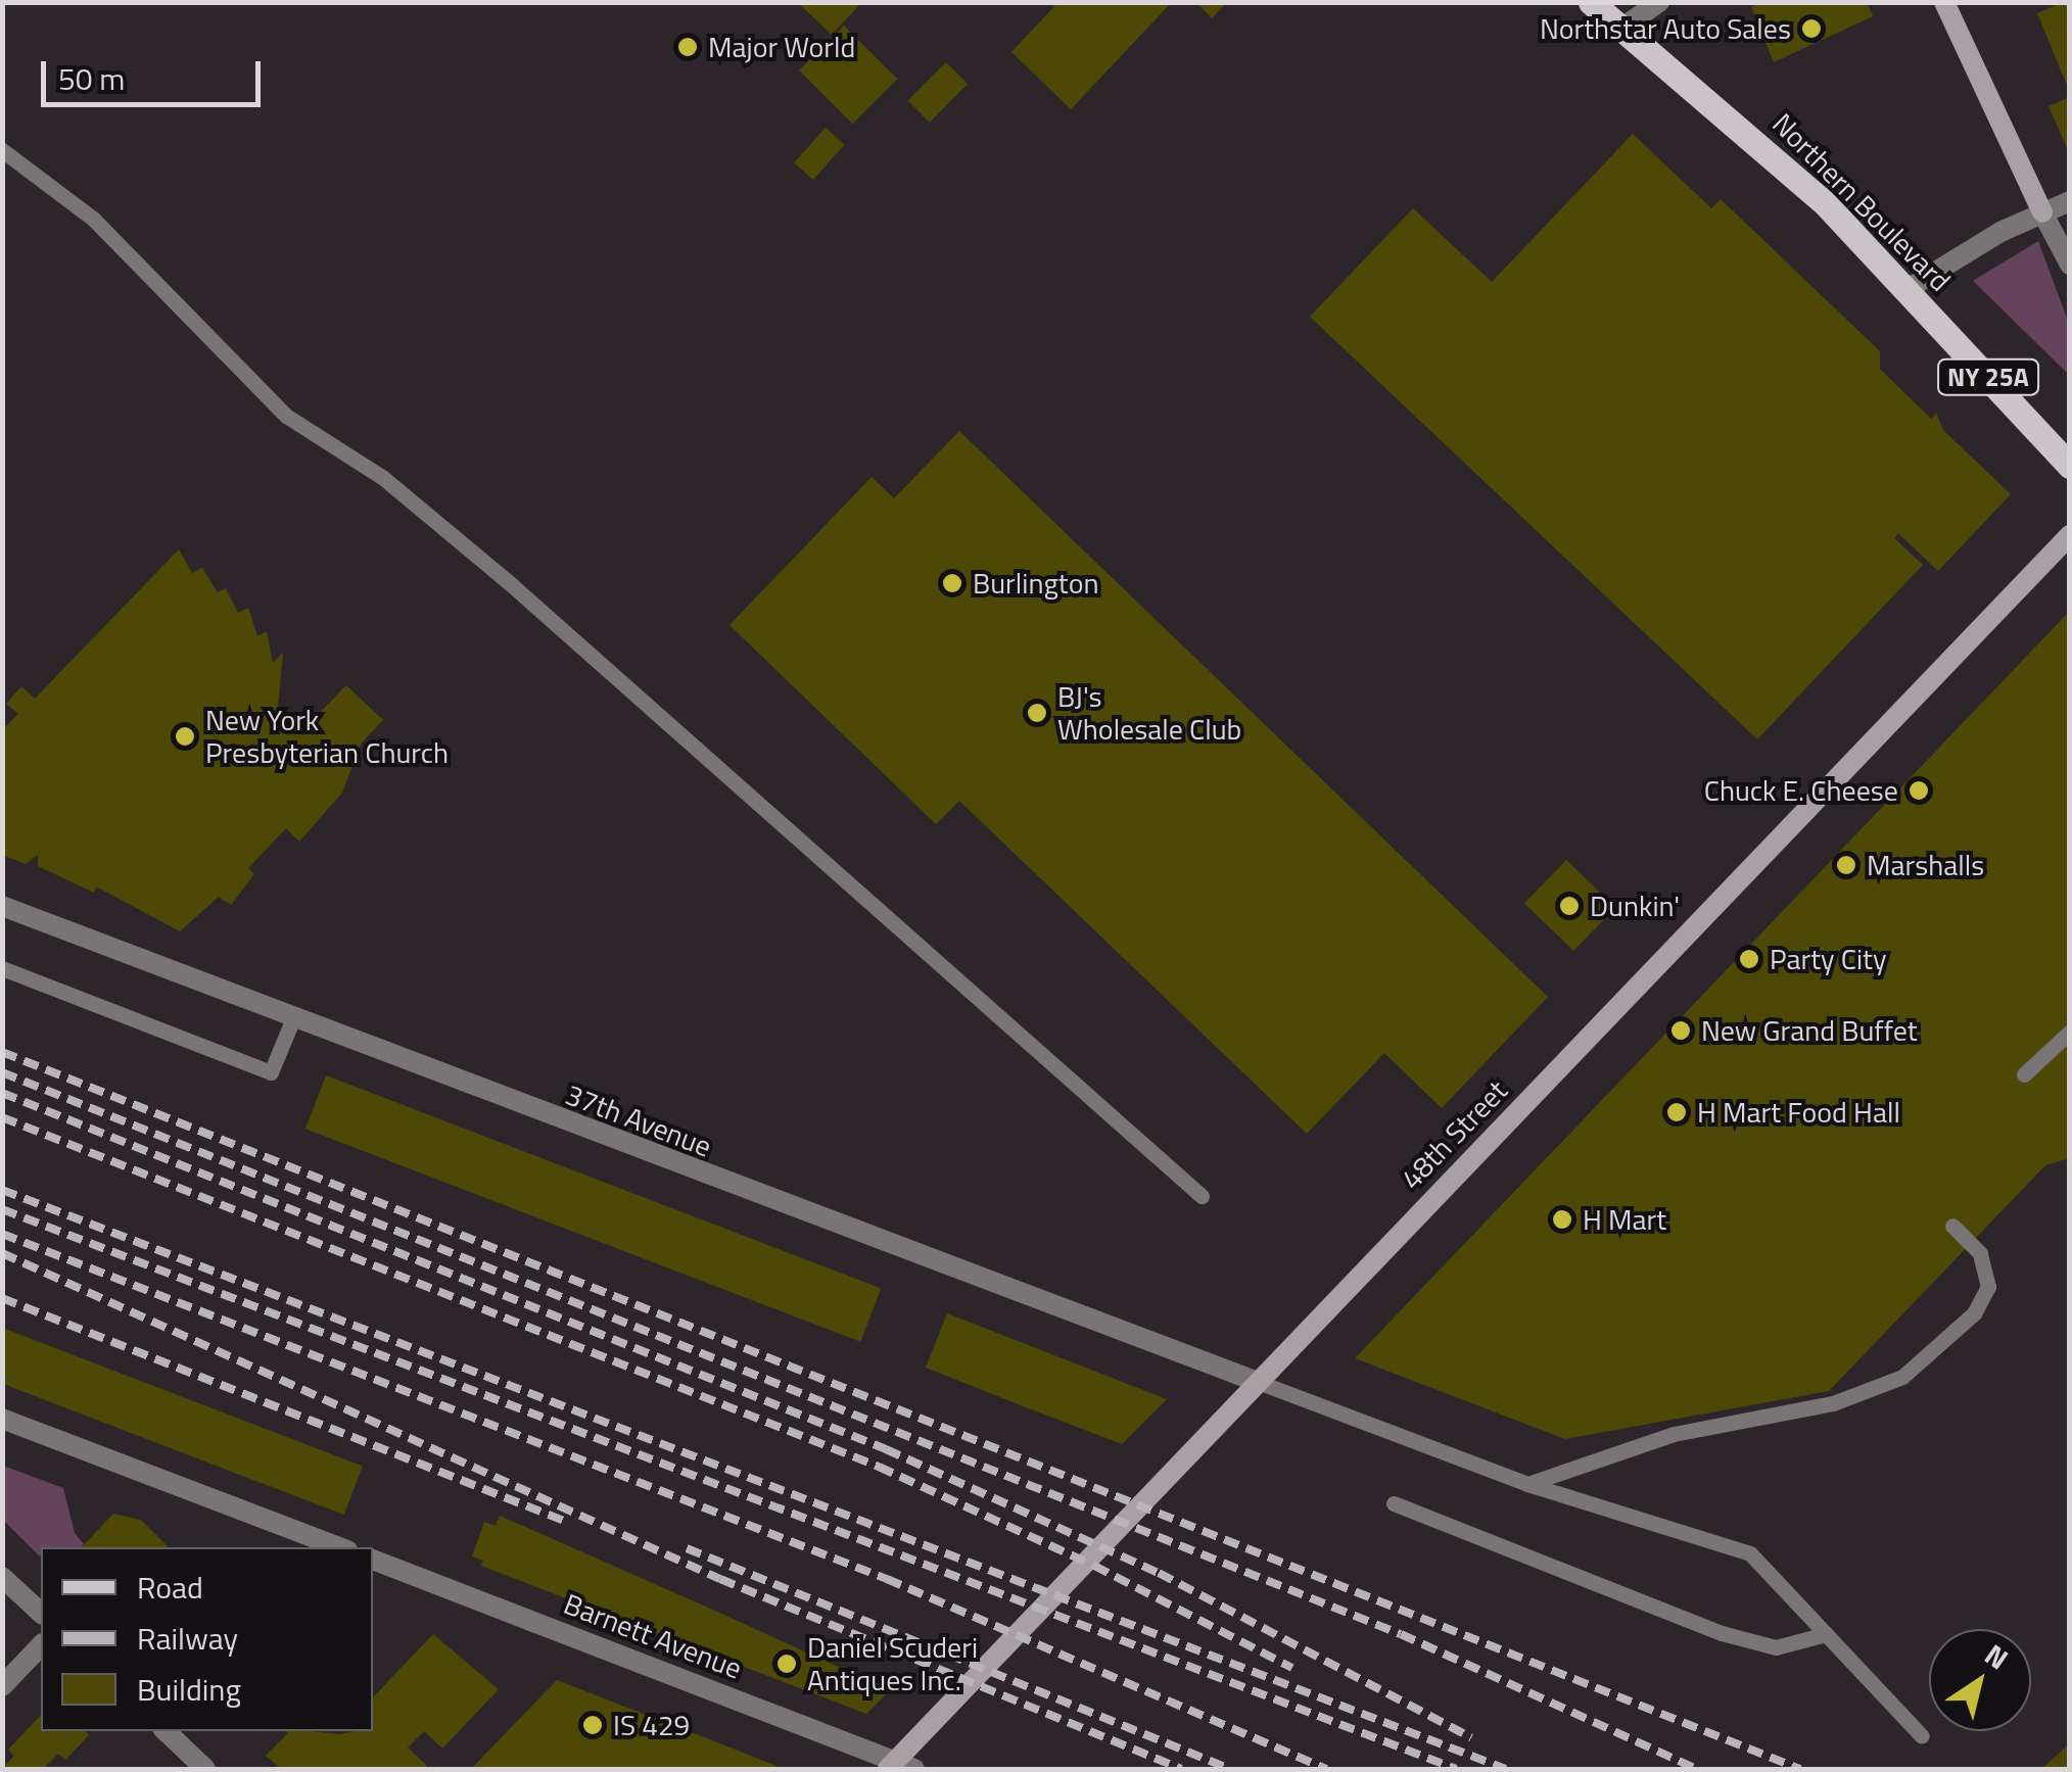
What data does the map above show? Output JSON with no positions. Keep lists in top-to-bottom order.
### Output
{
  "streets": {
    "main road": ["Northern Boulevard", "NY 25A"],
    "street": ["37th Avenue", "48th Street", "Barnett Avenue"]
  },
  "crossings": [
    ["37th Avenue", "48th Street"],
    ["48th Street", "Barnett Avenue"]
  ],
  "places": [
    "Northstar Auto Sales",
    "Major World",
    "Burlington",
    "BJ's Wholesale Club",
    "New York Presbyterian Church",
    "Chuck E. Cheese",
    "Marshalls",
    "Dunkin'",
    "Party City",
    "New Grand Buffet",
    "H Mart Food Hall",
    "H Mart",
    "Daniel Scuderi Antiques Inc.",
    "IS 429"
  ],
  "legend": ["Road", "Railway", "Building"],
  "scale_bar": "50 m",
  "north": "top right"
}
